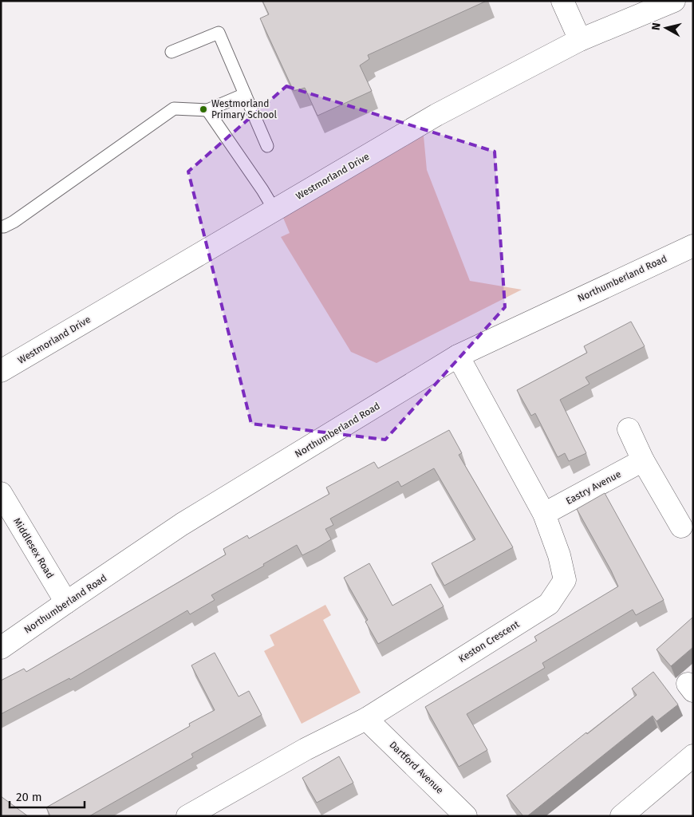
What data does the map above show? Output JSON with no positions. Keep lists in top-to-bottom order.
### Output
{
  "streets": {
    "street": [
      "Westmorland Drive",
      "Northumberland Road",
      "Eastry Avenue",
      "Middlesex Road",
      "Keston Crescent",
      "Dartford Avenue"
    ]
  },
  "crossings": [
    ["Northumberland Road", "Middlesex Road"],
    ["Northumberland Road", "Keston Crescent"],
    ["Eastry Avenue", "Keston Crescent"],
    ["Keston Crescent", "Dartford Avenue"]
  ],
  "places": ["Westmorland Primary School"],
  "scale_bar": "20 m",
  "north": "left"
}
